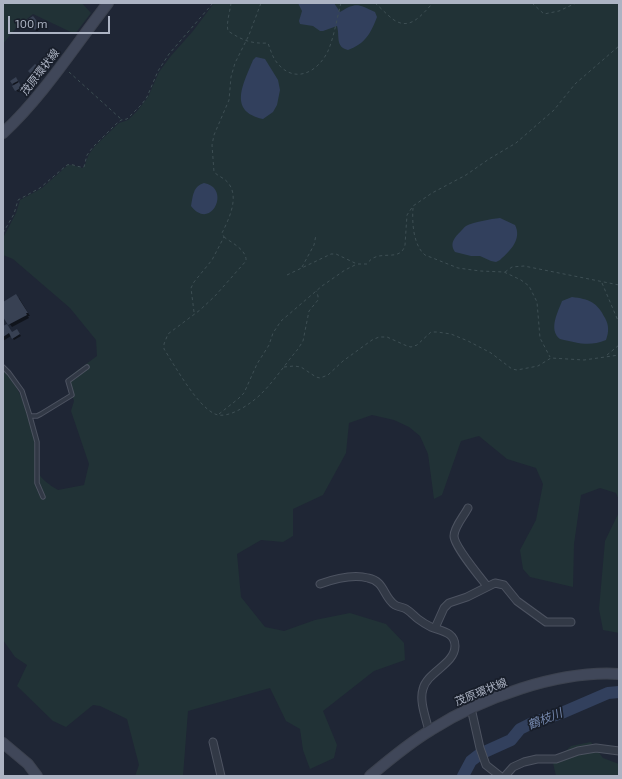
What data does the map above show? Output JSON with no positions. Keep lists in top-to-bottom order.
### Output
{
  "streets": {
    "main road": ["茂原環状線"]
  },
  "water": ["鶴枝川"],
  "scale_bar": "100 m"
}
